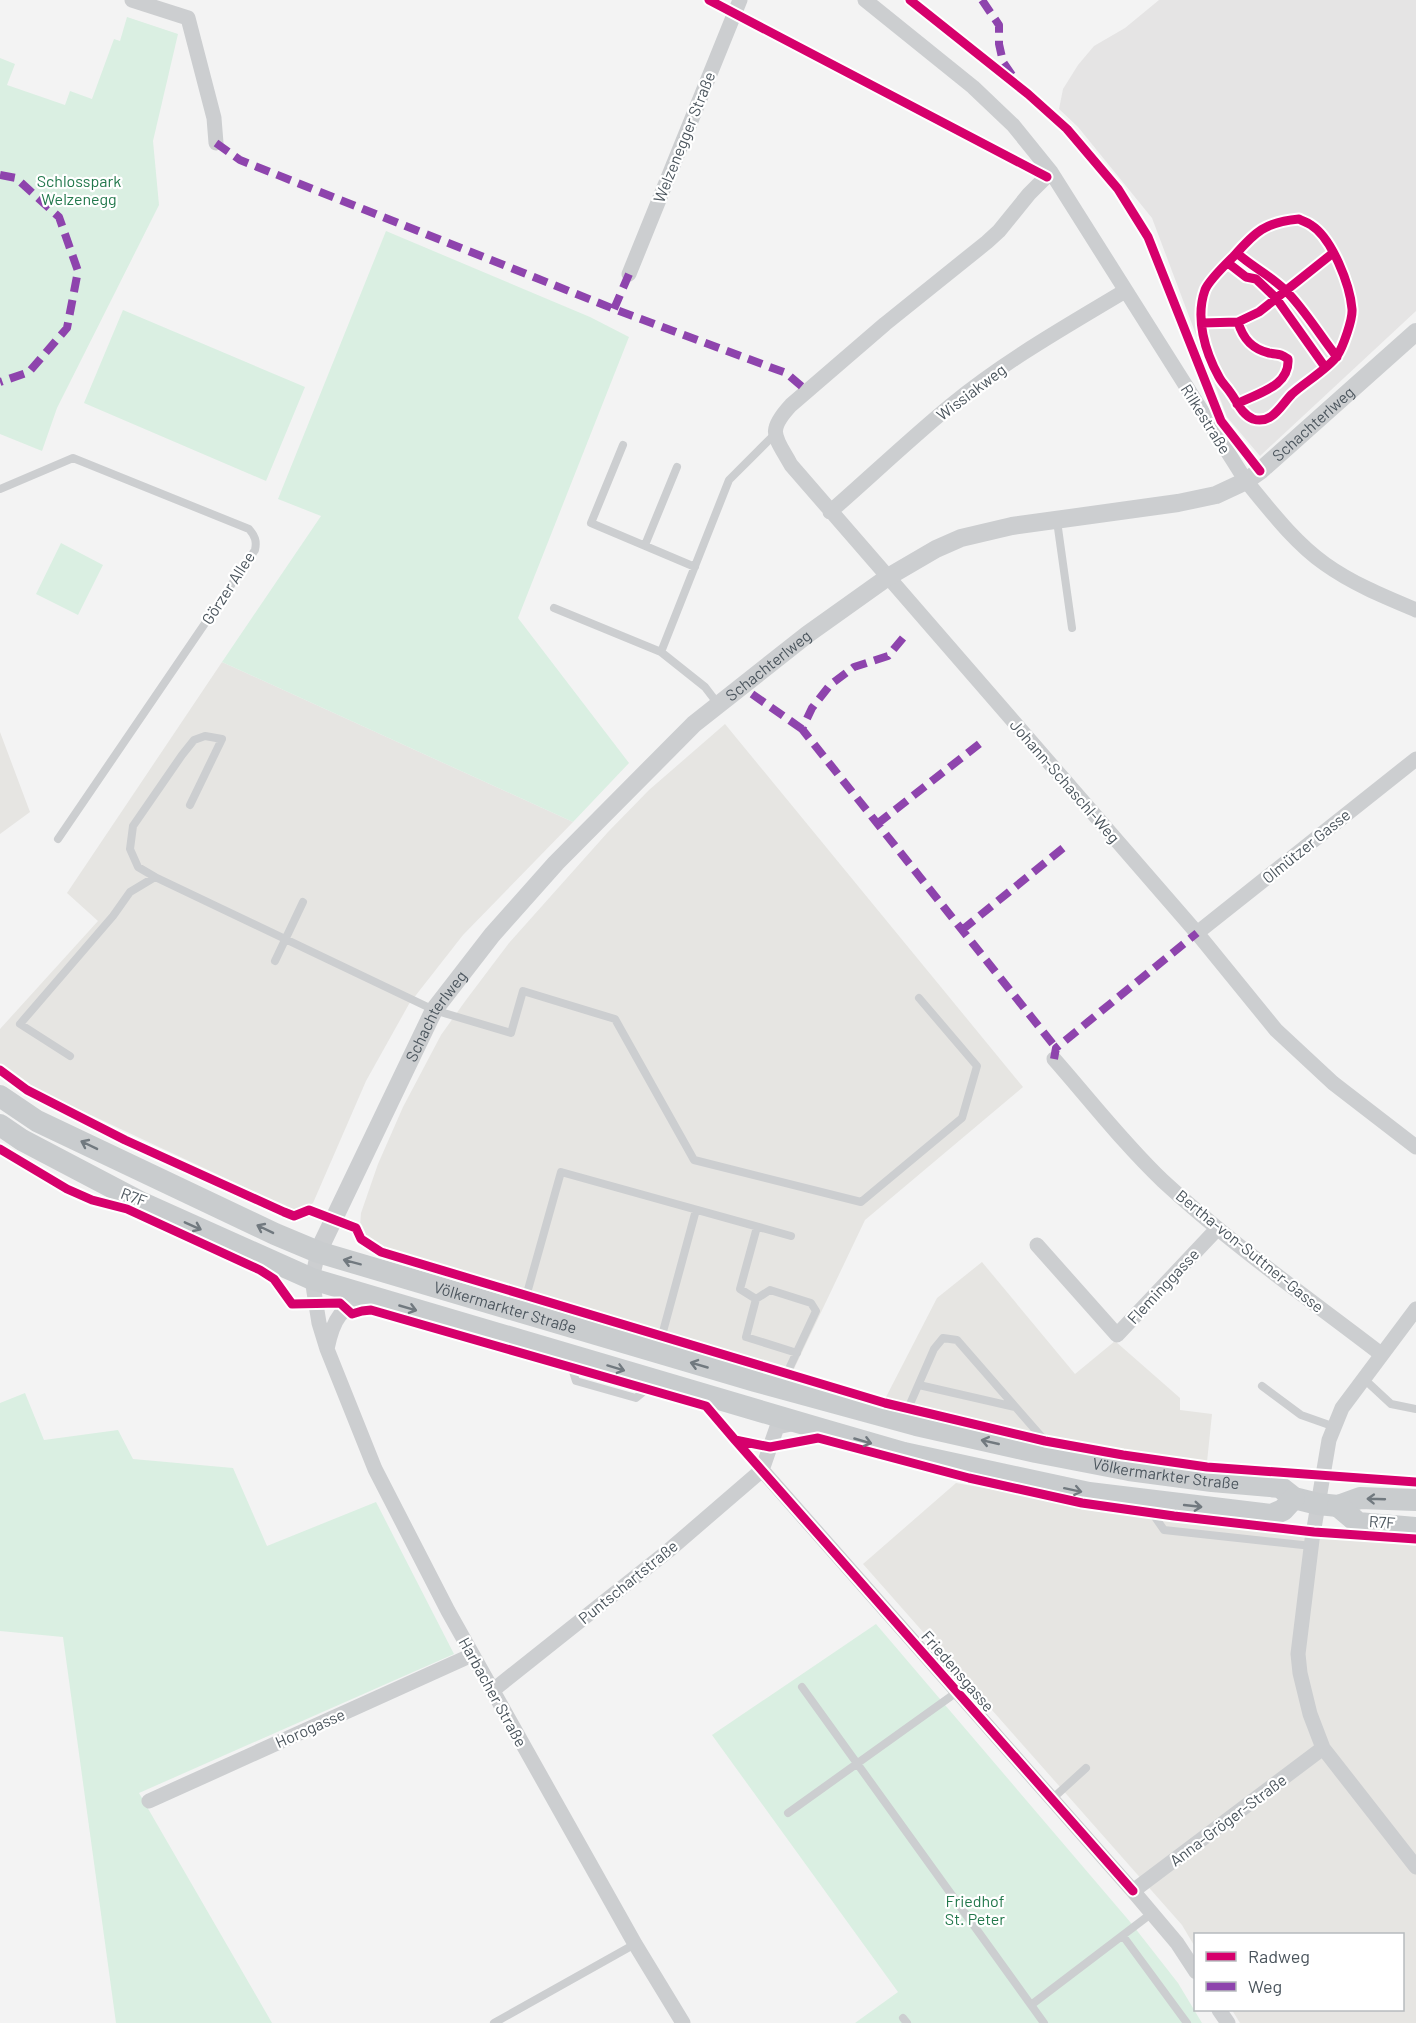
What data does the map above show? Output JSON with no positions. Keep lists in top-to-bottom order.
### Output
{
  "streets": {
    "main road": ["Völkermarkter Straße"],
    "street": [
      "Welzenegger Straße",
      "Wissiakweg",
      "Rilkestraße",
      "Schachterlweg",
      "Johann-Schaschl-Weg",
      "Olmützer Gasse",
      "Bertha-von-Suttner-Gasse",
      "Fleminggasse",
      "Puntschartstraße",
      "Friedensgasse",
      "Harbacher Straße",
      "Horogasse",
      "Anna-Gröger-Straße"
    ],
    "lane": ["Görzer Allee"],
    "cycle path": ["R7F"]
  },
  "crossings": [
    ["Wissiakweg", "Rilkestraße"],
    ["Wissiakweg", "Johann-Schaschl-Weg"],
    ["Rilkestraße", "Schachterlweg"],
    ["Schachterlweg", "Johann-Schaschl-Weg"],
    ["Schachterlweg", "Völkermarkter Straße"],
    ["Schachterlweg", "Harbacher Straße"],
    ["Johann-Schaschl-Weg", "Olmützer Gasse"],
    ["Bertha-von-Suttner-Gasse", "Fleminggasse"],
    ["Völkermarkter Straße", "Harbacher Straße"],
    ["Puntschartstraße", "Friedensgasse"],
    ["Puntschartstraße", "Harbacher Straße"],
    ["Friedensgasse", "Anna-Gröger-Straße"],
    ["Harbacher Straße", "Horogasse"]
  ],
  "parks": ["Schlosspark Welzenegg", "Friedhof St. Peter"],
  "legend": ["Radweg", "Weg"]
}
